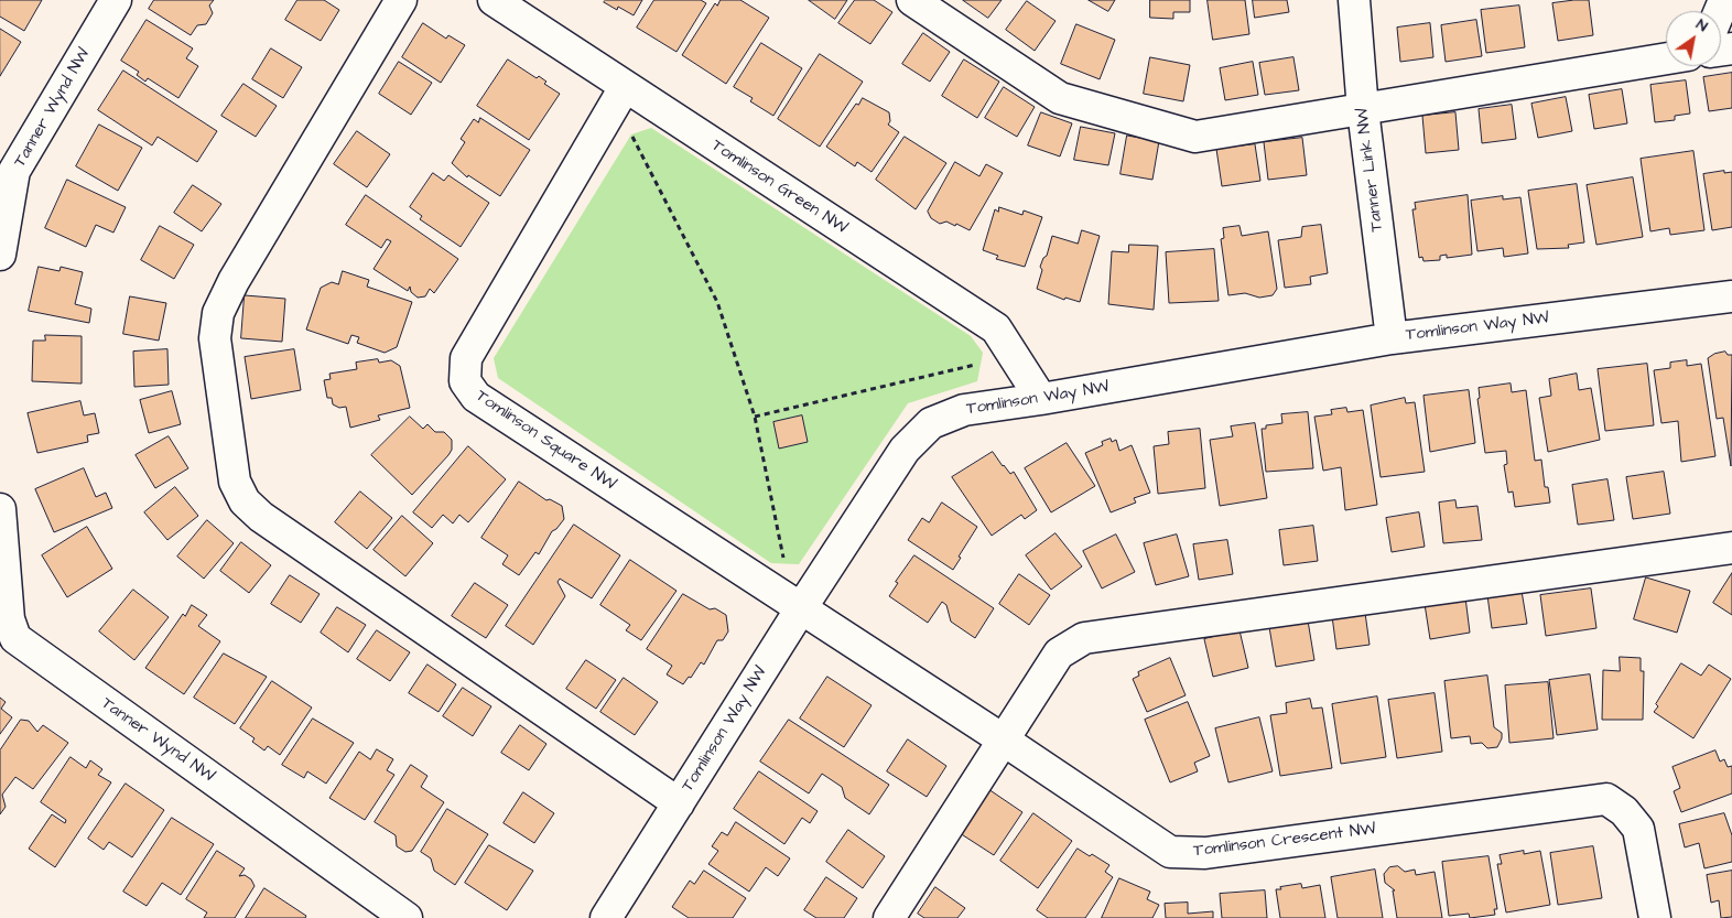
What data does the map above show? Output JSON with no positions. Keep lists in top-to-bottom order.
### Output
{
  "streets": {
    "street": [
      "Tanner Wynd NW",
      "Tanner Link NW",
      "Tomlinson Green NW",
      "Tomlinson Way NW",
      "Tomlinson Square NW",
      "Tomlinson Crescent NW"
    ]
  },
  "crossings": [
    ["Tanner Link NW", "Tomlinson Way NW"],
    ["Tomlinson Green NW", "Tomlinson Way NW"],
    ["Tomlinson Green NW", "Tomlinson Square NW"],
    ["Tomlinson Way NW", "Tomlinson Square NW"],
    ["Tomlinson Way NW", "Tomlinson Crescent NW"],
    ["Tomlinson Square NW", "Tomlinson Crescent NW"]
  ],
  "north": "top right"
}
